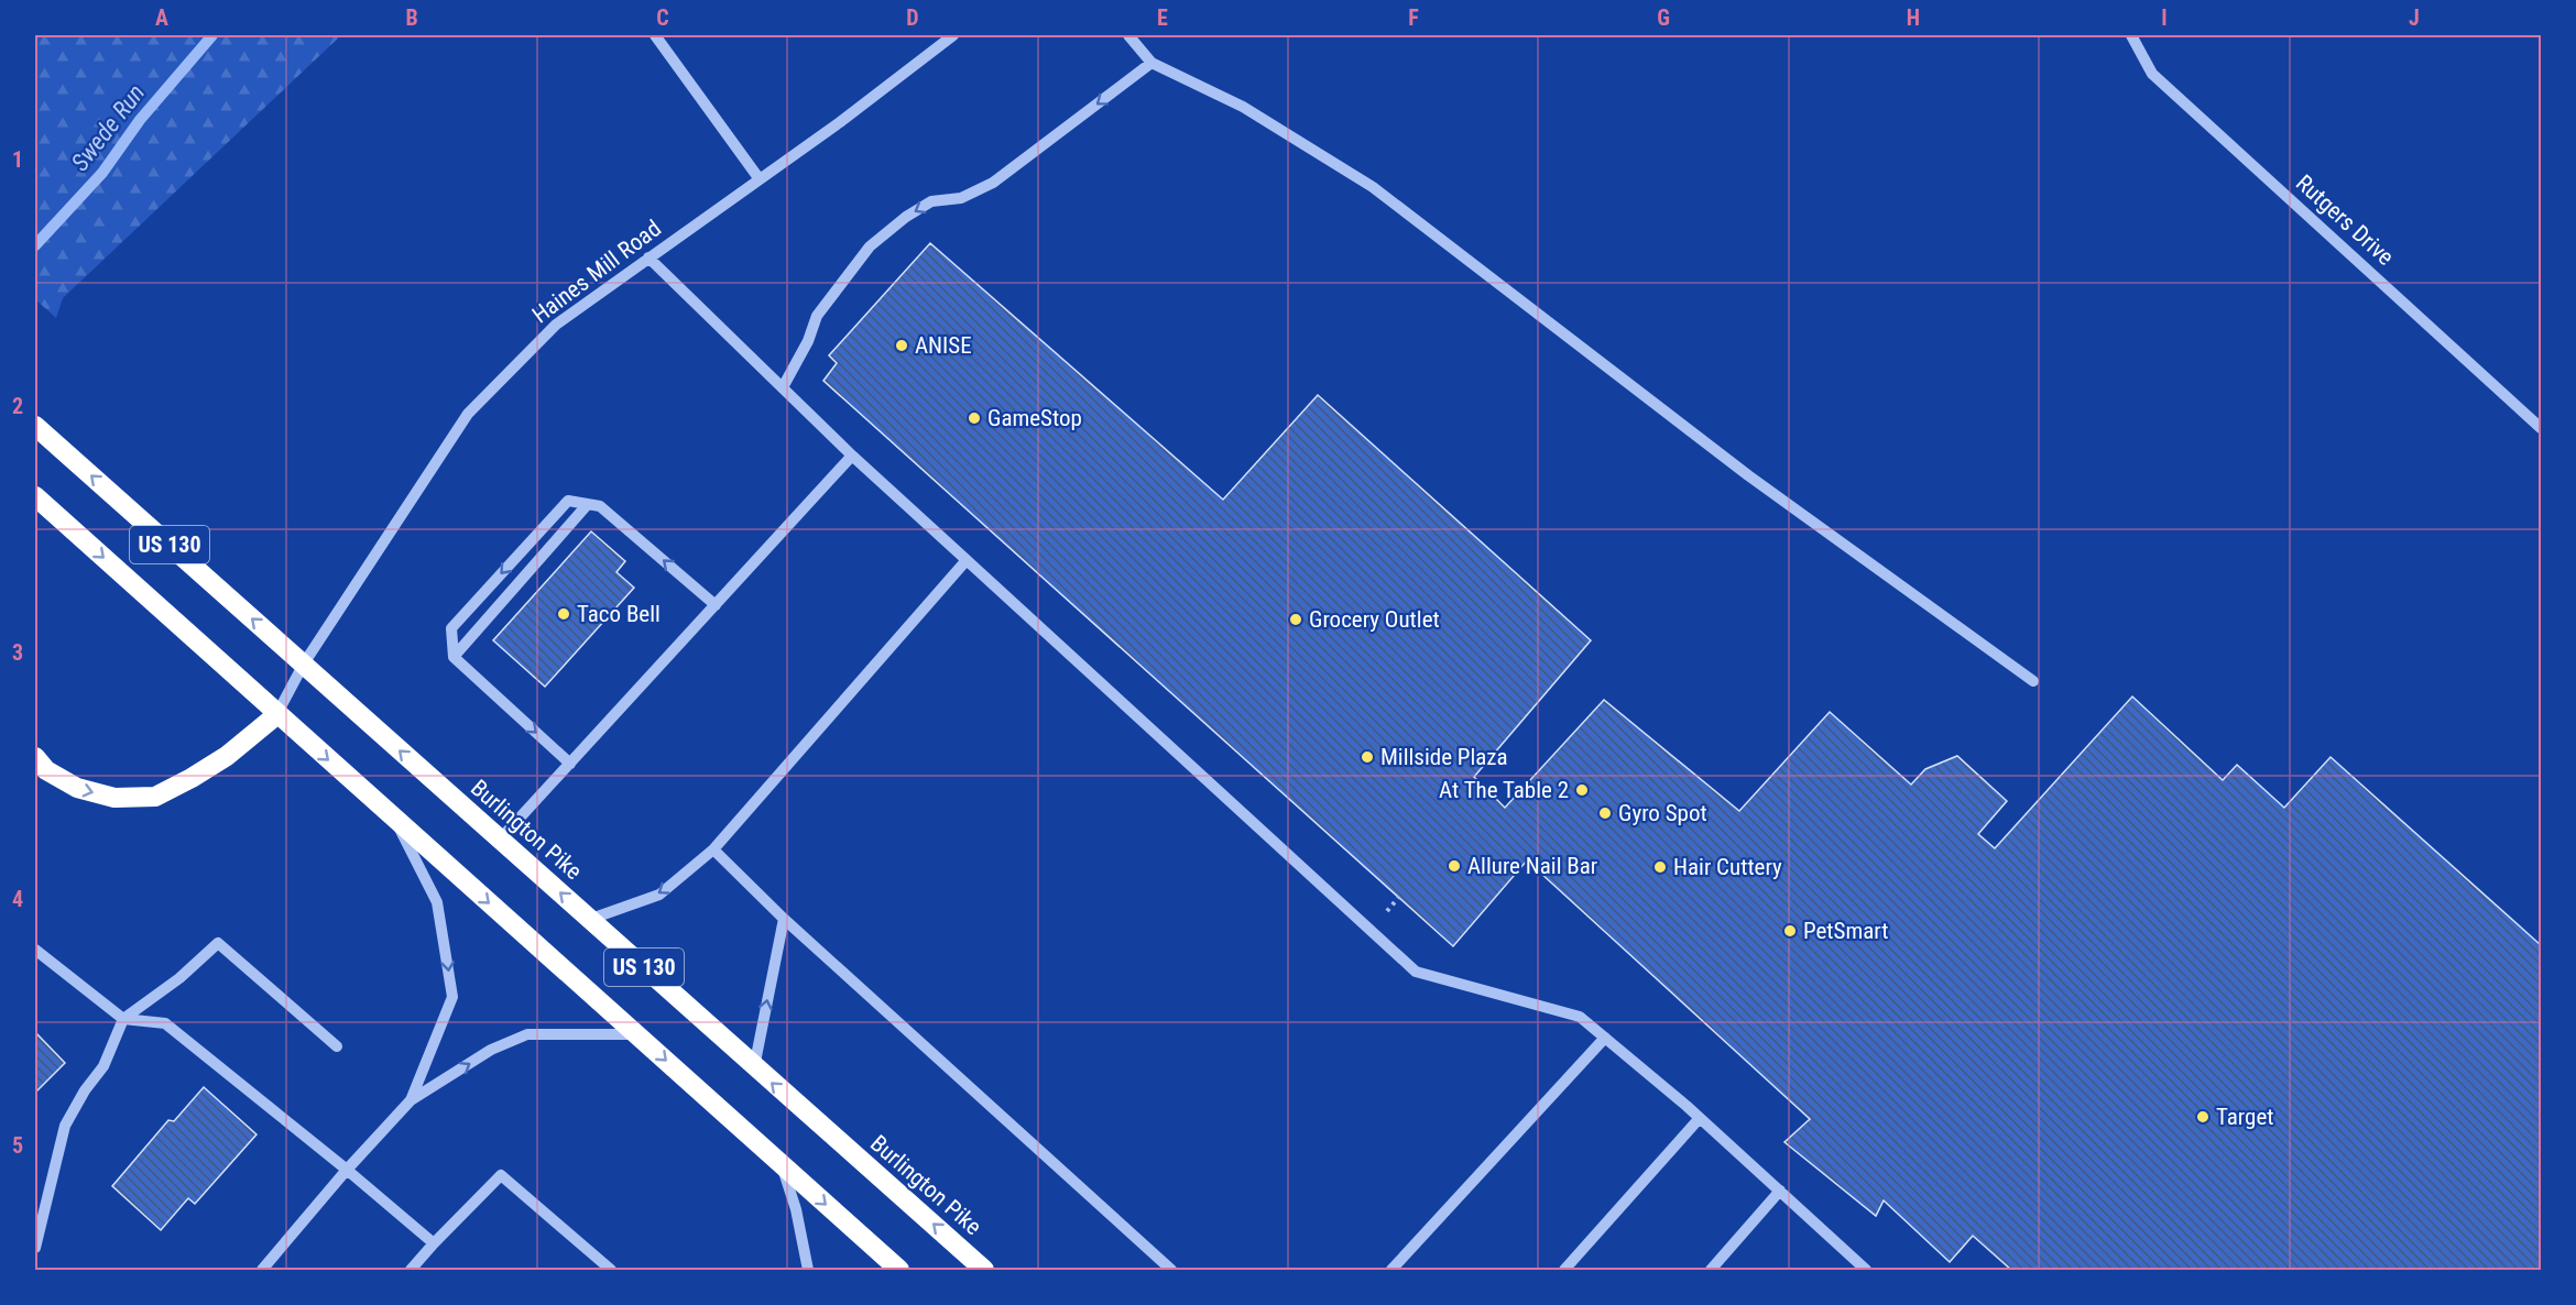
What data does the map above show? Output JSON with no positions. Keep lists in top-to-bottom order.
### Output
{
  "streets": {
    "highway": ["US 130", "Burlington Pike"],
    "street": ["Rutgers Drive", "Haines Mill Road"]
  },
  "crossings": [
    ["Haines Mill Road", "US 130"],
    ["Haines Mill Road", "Burlington Pike"]
  ],
  "water": ["Swede Run"],
  "places": [
    "ANISE",
    "GameStop",
    "Taco Bell",
    "Grocery Outlet",
    "Millside Plaza",
    "At The Table 2",
    "Gyro Spot",
    "Allure Nail Bar",
    "Hair Cuttery",
    "PetSmart",
    "Target"
  ],
  "grid": {
    "columns": [
      "A",
      "B",
      "C",
      "D",
      "E",
      "F",
      "G",
      "H",
      "I",
      "J"
    ],
    "rows": [
      "1",
      "2",
      "3",
      "4",
      "5"
    ]
  }
}
